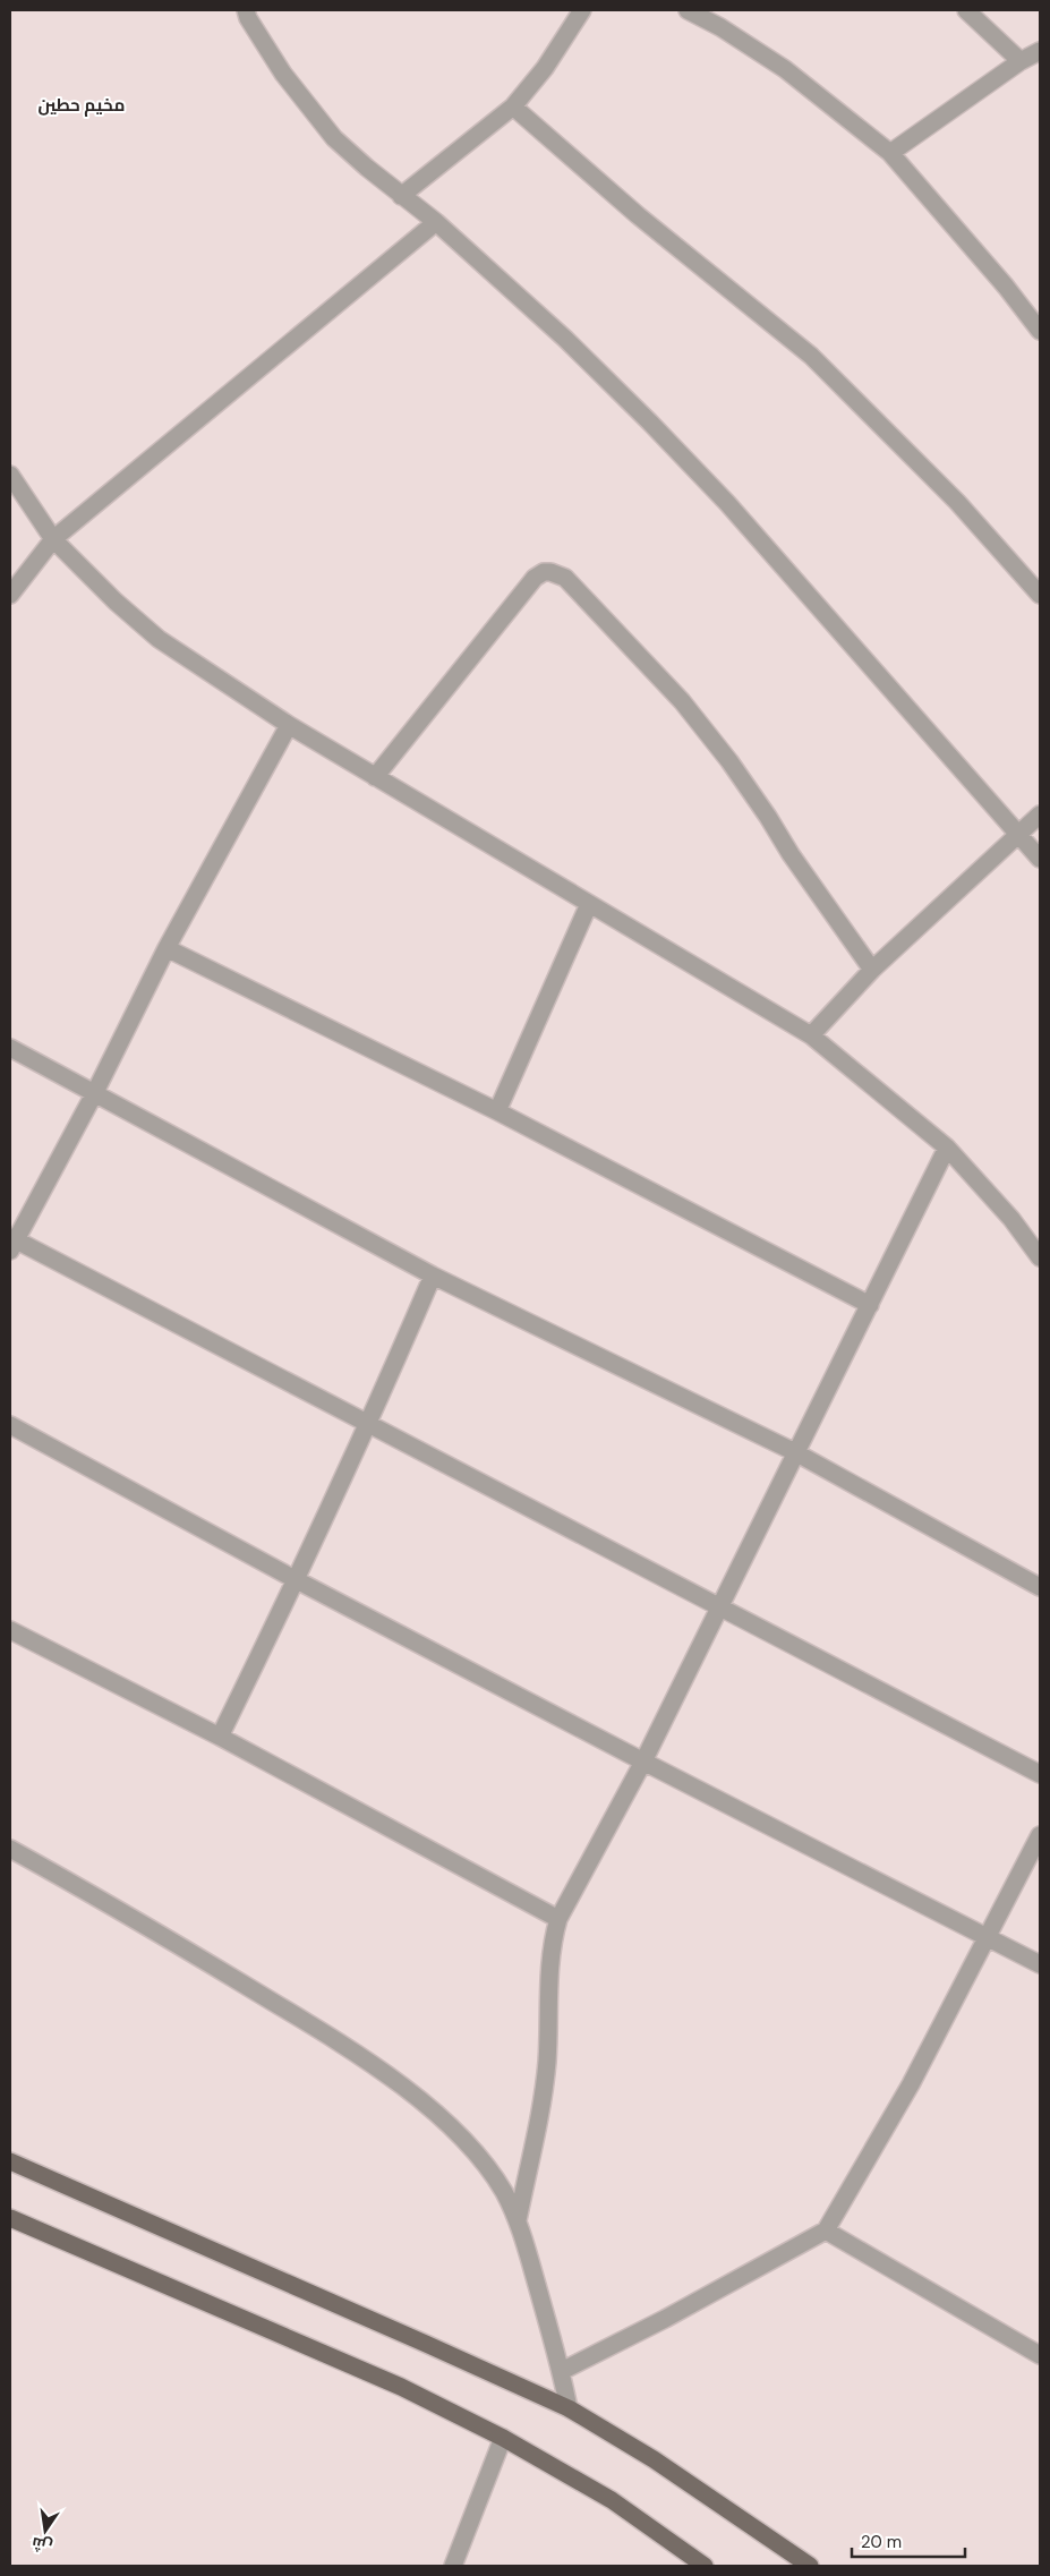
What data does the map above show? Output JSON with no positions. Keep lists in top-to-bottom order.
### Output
{
  "districts": ["مخيم حطين"],
  "scale_bar": "20 m",
  "north": "bottom"
}
